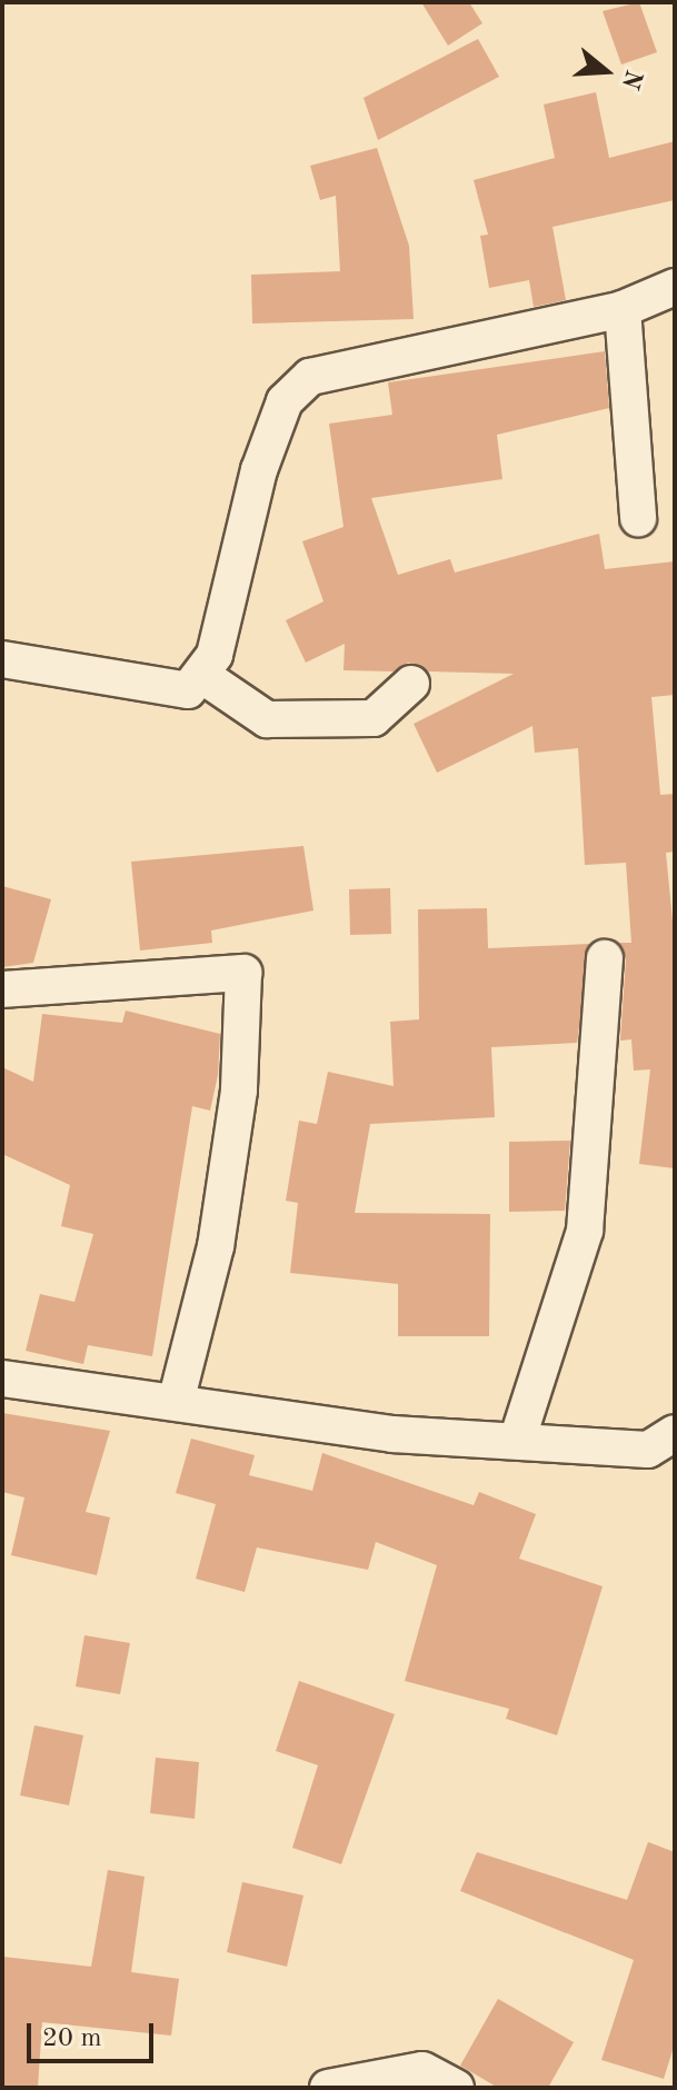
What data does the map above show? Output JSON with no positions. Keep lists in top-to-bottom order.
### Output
{
  "scale_bar": "20 m",
  "north": "right"
}
